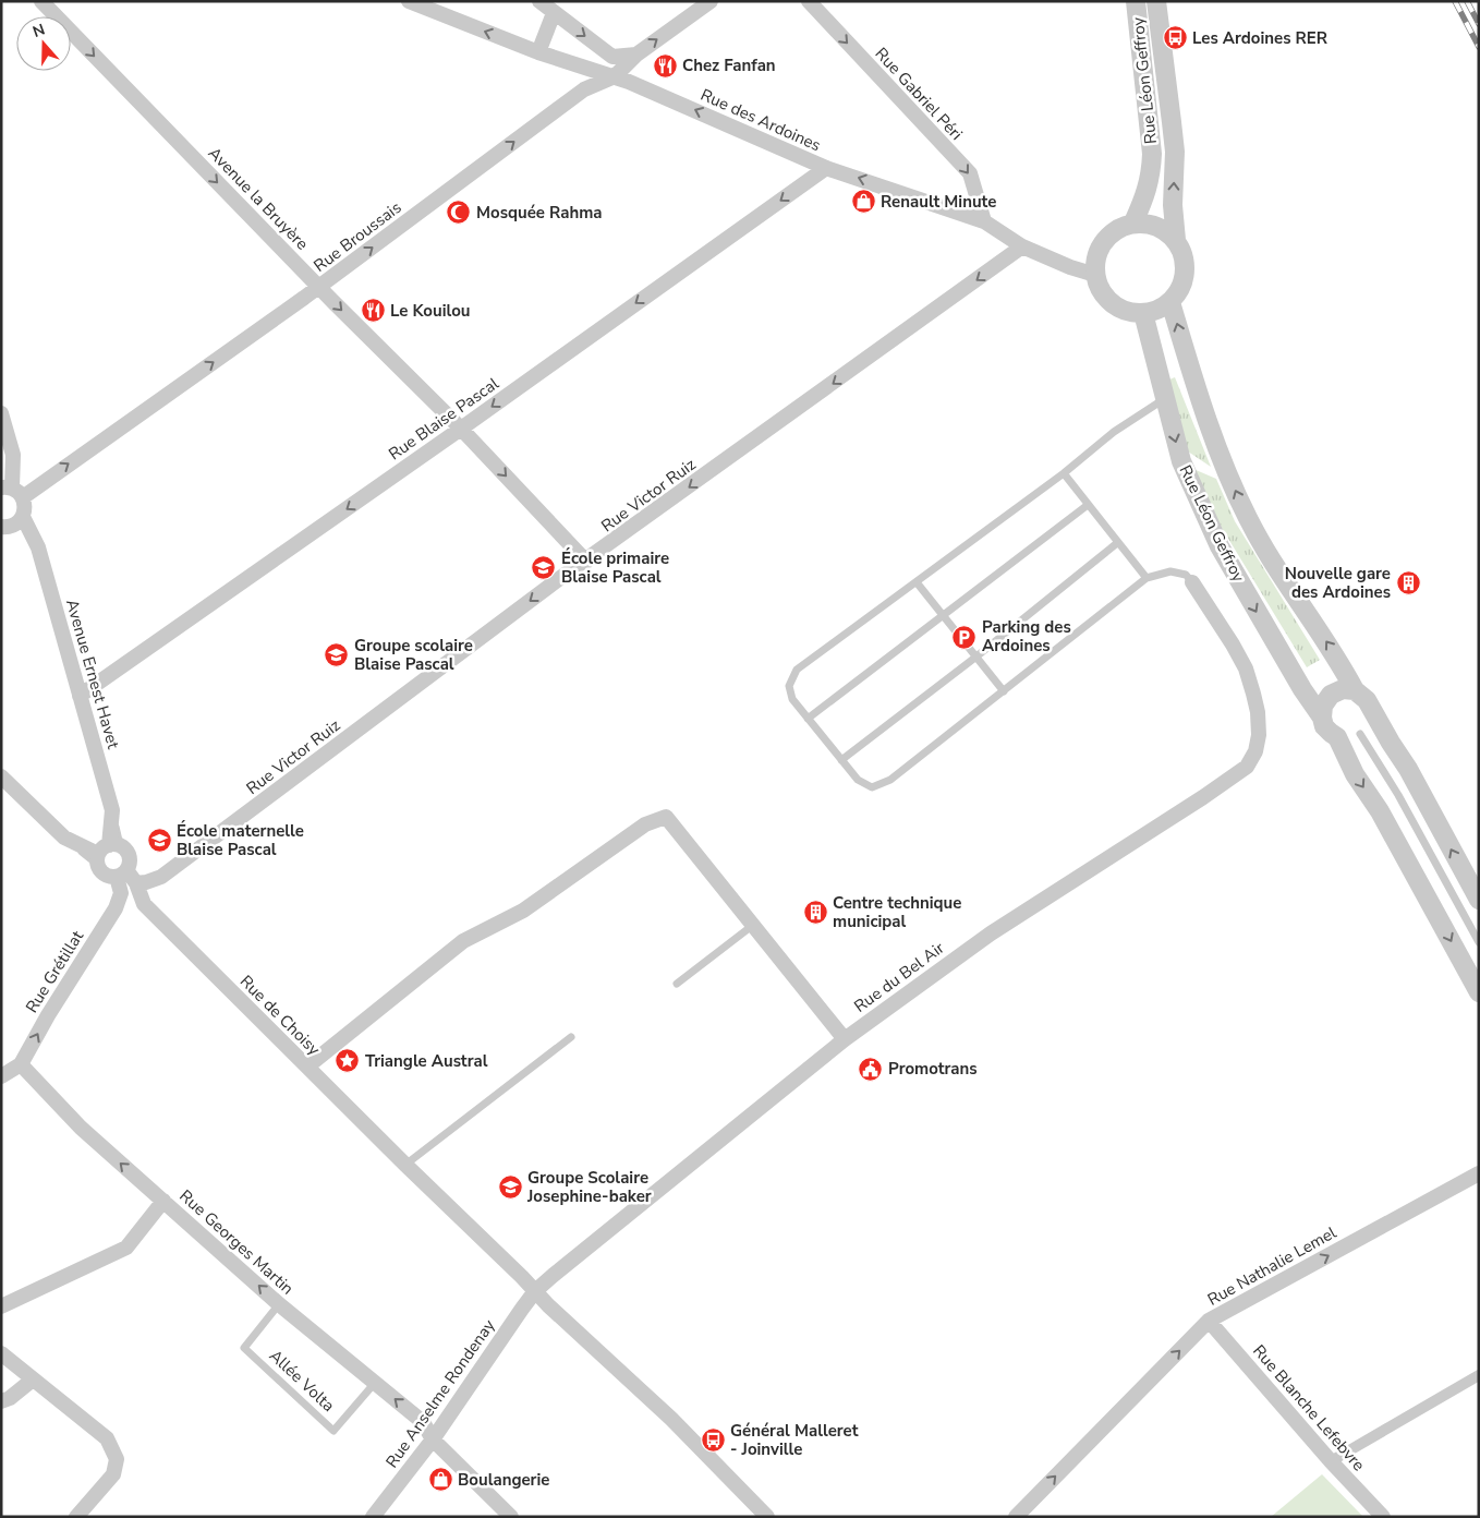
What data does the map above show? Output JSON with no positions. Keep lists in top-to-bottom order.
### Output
{
  "streets": {
    "street": [
      "Rue Léon Geffroy",
      "Rue Gabriel Péri",
      "Rue des Ardoines",
      "Avenue la Bruyère",
      "Rue Broussais",
      "Rue Blaise Pascal",
      "Rue Victor Ruiz",
      "Avenue Ernest Havet",
      "Rue Grétillat",
      "Rue du Bel Air",
      "Rue de Choisy",
      "Rue Georges Martin",
      "Rue Nathalie Lemel",
      "Rue Anselme Rondenay",
      "Rue Blanche Lefebvre"
    ],
    "lane": ["Allée Volta"]
  },
  "crossings": [
    ["Rue Léon Geffroy", "Rue des Ardoines"],
    ["Rue Gabriel Péri", "Rue des Ardoines"],
    ["Rue des Ardoines", "Rue Broussais"],
    ["Rue des Ardoines", "Rue Blaise Pascal"],
    ["Rue des Ardoines", "Rue Victor Ruiz"],
    ["Avenue la Bruyère", "Rue Broussais"],
    ["Avenue la Bruyère", "Rue Blaise Pascal"],
    ["Avenue la Bruyère", "Rue Victor Ruiz"],
    ["Rue Blaise Pascal", "Avenue Ernest Havet"],
    ["Rue Victor Ruiz", "Avenue Ernest Havet"],
    ["Rue Victor Ruiz", "Rue Grétillat"],
    ["Rue Victor Ruiz", "Rue de Choisy"],
    ["Avenue Ernest Havet", "Rue Grétillat"],
    ["Avenue Ernest Havet", "Rue de Choisy"],
    ["Rue Grétillat", "Rue de Choisy"],
    ["Rue Grétillat", "Rue Georges Martin"],
    ["Rue du Bel Air", "Rue de Choisy"],
    ["Rue du Bel Air", "Rue Anselme Rondenay"],
    ["Rue de Choisy", "Rue Anselme Rondenay"],
    ["Rue Georges Martin", "Allée Volta"],
    ["Rue Georges Martin", "Rue Anselme Rondenay"],
    ["Rue Nathalie Lemel", "Rue Blanche Lefebvre"]
  ],
  "one_way": [
    "Rue Gabriel Péri",
    "Rue des Ardoines",
    "Avenue la Bruyère",
    "Rue Broussais",
    "Rue Blaise Pascal",
    "Rue Victor Ruiz",
    "Rue Grétillat",
    "Rue Georges Martin",
    "Rue Nathalie Lemel"
  ],
  "places": {
    "bus stop": ["Les Ardoines RER", "Général Malleret - Joinville"],
    "restaurant": ["Chez Fanfan", "Le Kouilou"],
    "shop": ["Renault Minute", "Boulangerie"],
    "mosque": ["Mosquée Rahma"],
    "school or university": [
      "École primaire Blaise Pascal",
      "Groupe scolaire Blaise Pascal",
      "École maternelle Blaise Pascal",
      "Groupe Scolaire Josephine-baker"
    ],
    "building": ["Nouvelle gare des Ardoines", "Centre technique municipal"],
    "parking": ["Parking des Ardoines"],
    "place": ["Triangle Austral"],
    "public building": ["Promotrans"]
  },
  "north": "top"
}
